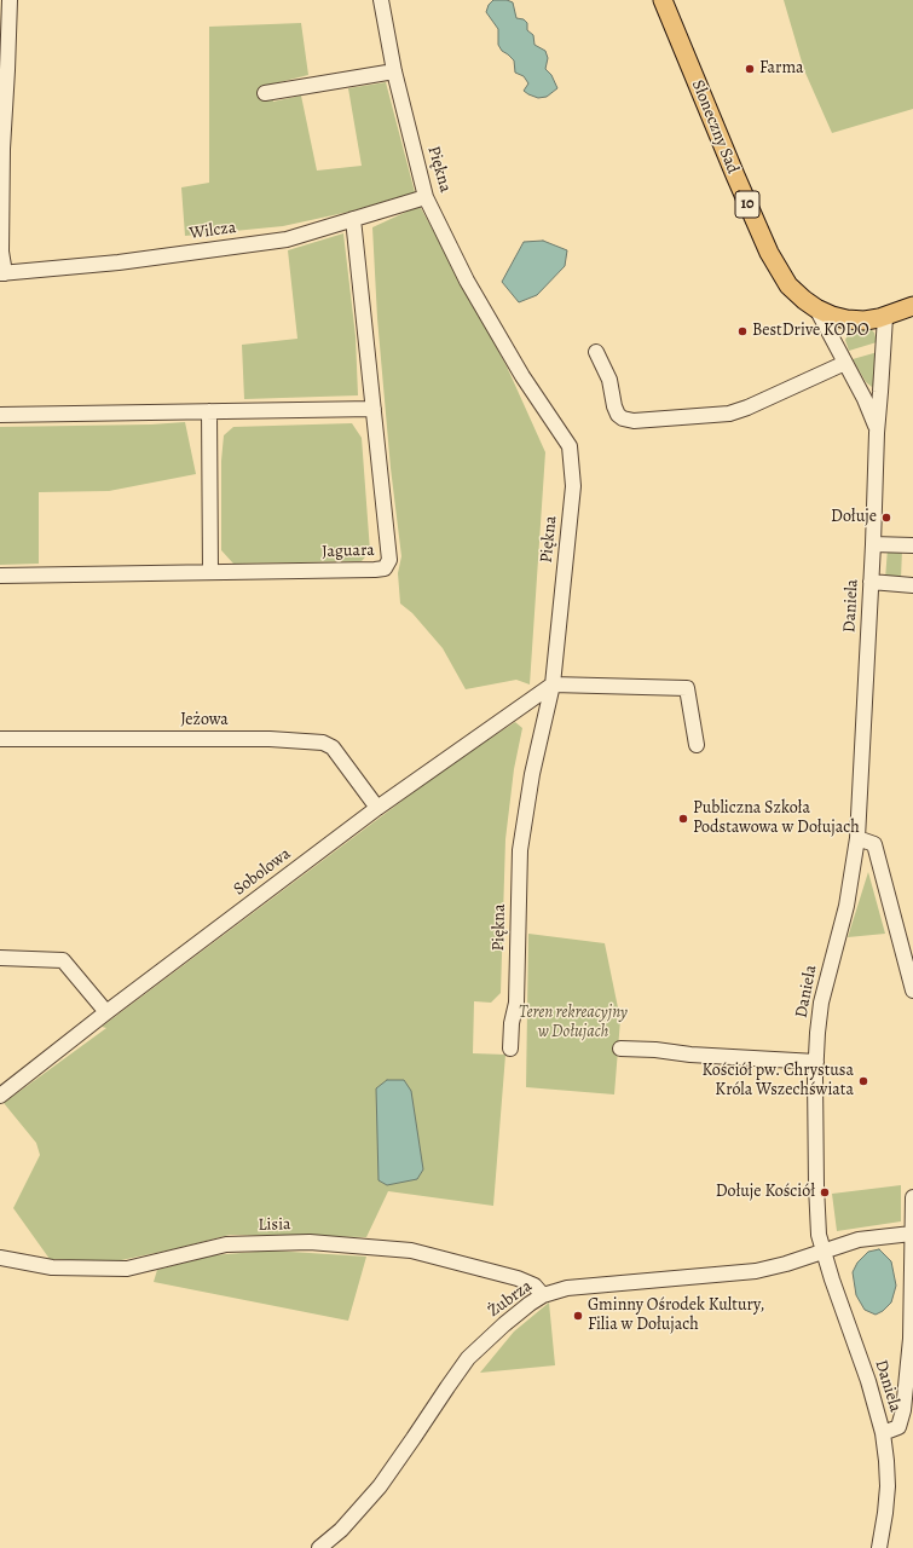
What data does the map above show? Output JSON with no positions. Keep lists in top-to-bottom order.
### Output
{
  "streets": {
    "main road": ["Słoneczny Sad", "10"],
    "street": [
      "Piękna",
      "Wilcza",
      "Jaguara",
      "Daniela",
      "Jeżowa",
      "Sobolowa",
      "Lisia",
      "Żubrza"
    ]
  },
  "crossings": [
    ["Słoneczny Sad", "Daniela"],
    ["Piękna", "Wilcza"],
    ["Piękna", "Sobolowa"],
    ["Wilcza", "Jaguara"],
    ["Daniela", "Żubrza"],
    ["Jeżowa", "Sobolowa"],
    ["Lisia", "Żubrza"]
  ],
  "parks": ["Teren rekreacyjny w Dołujach"],
  "places": [
    "Farma",
    "BestDrive KODO",
    "Dołuje",
    "Publiczna Szkoła Podstawowa w Dołujach",
    "Kościół pw. Chrystusa Króla Wszechświata",
    "Dołuje Kościół",
    "Gminny Ośrodek Kultury, Filia w Dołujach"
  ]
}
